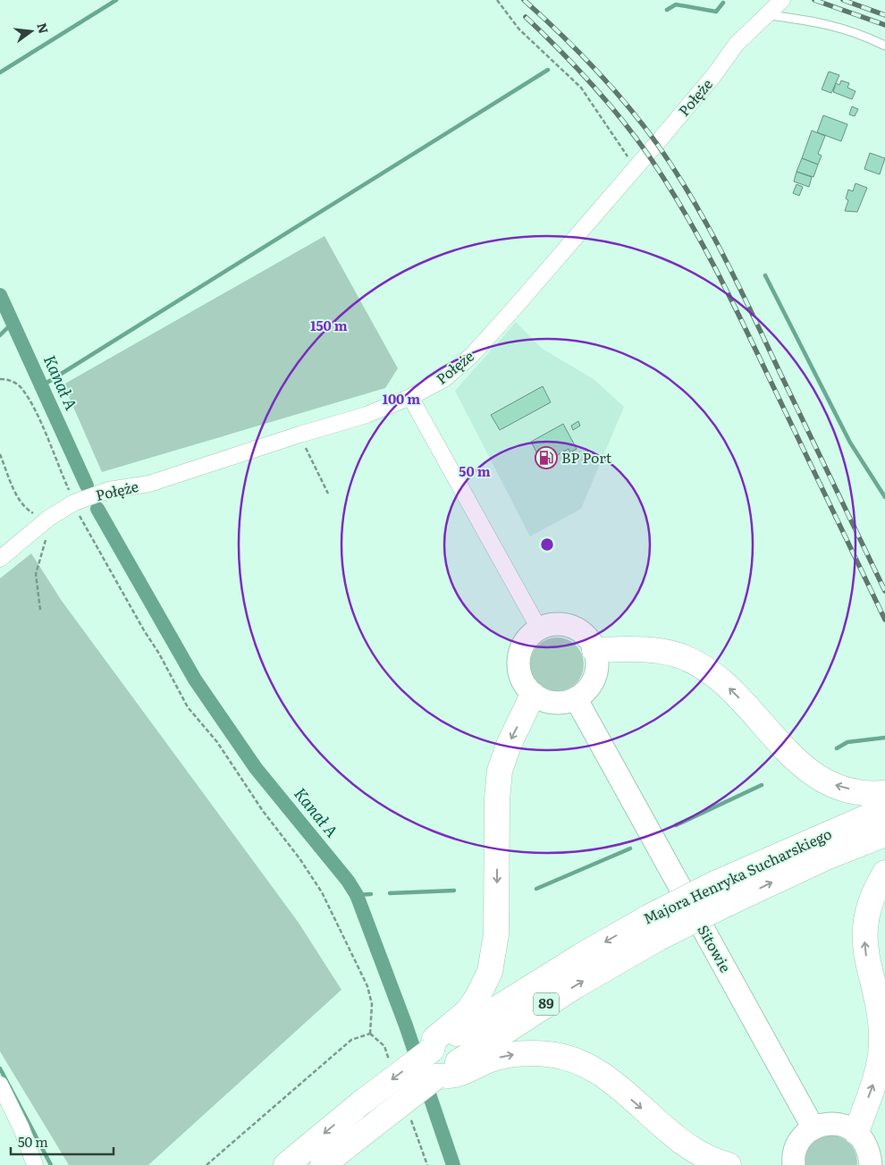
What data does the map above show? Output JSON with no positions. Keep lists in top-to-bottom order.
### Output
{
  "streets": {
    "highway": ["Majora Henryka Sucharskiego", "89"],
    "street": ["Połęże", "Sitowie"]
  },
  "water": ["Kanał A"],
  "places": {
    "fuel station": ["BP Port"]
  },
  "scale_bar": "50 m",
  "north": "right",
  "rings": ["150 m", "100 m", "50 m"]
}
